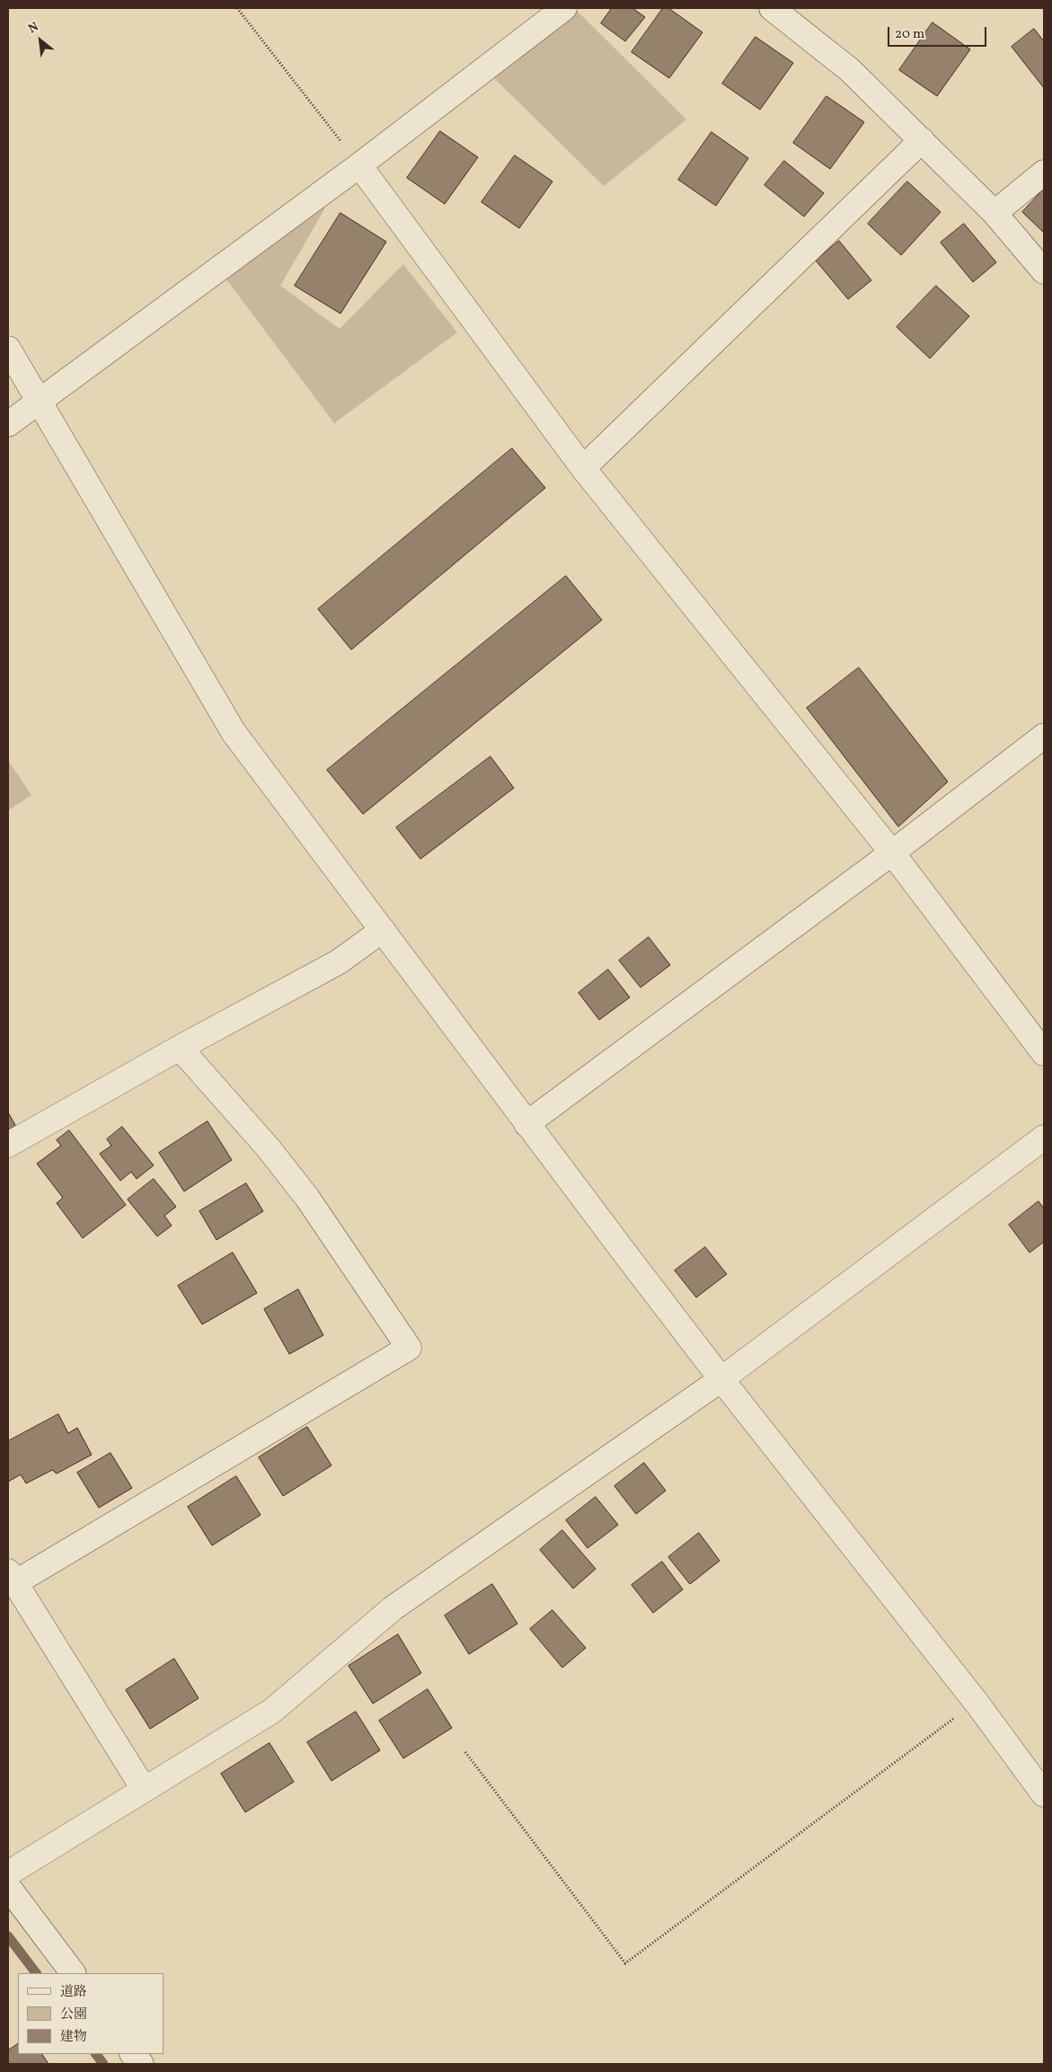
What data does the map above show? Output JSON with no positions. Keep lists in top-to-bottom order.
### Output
{
  "legend": ["道路", "公園", "建物"],
  "scale_bar": "20 m",
  "north": "top left"
}
